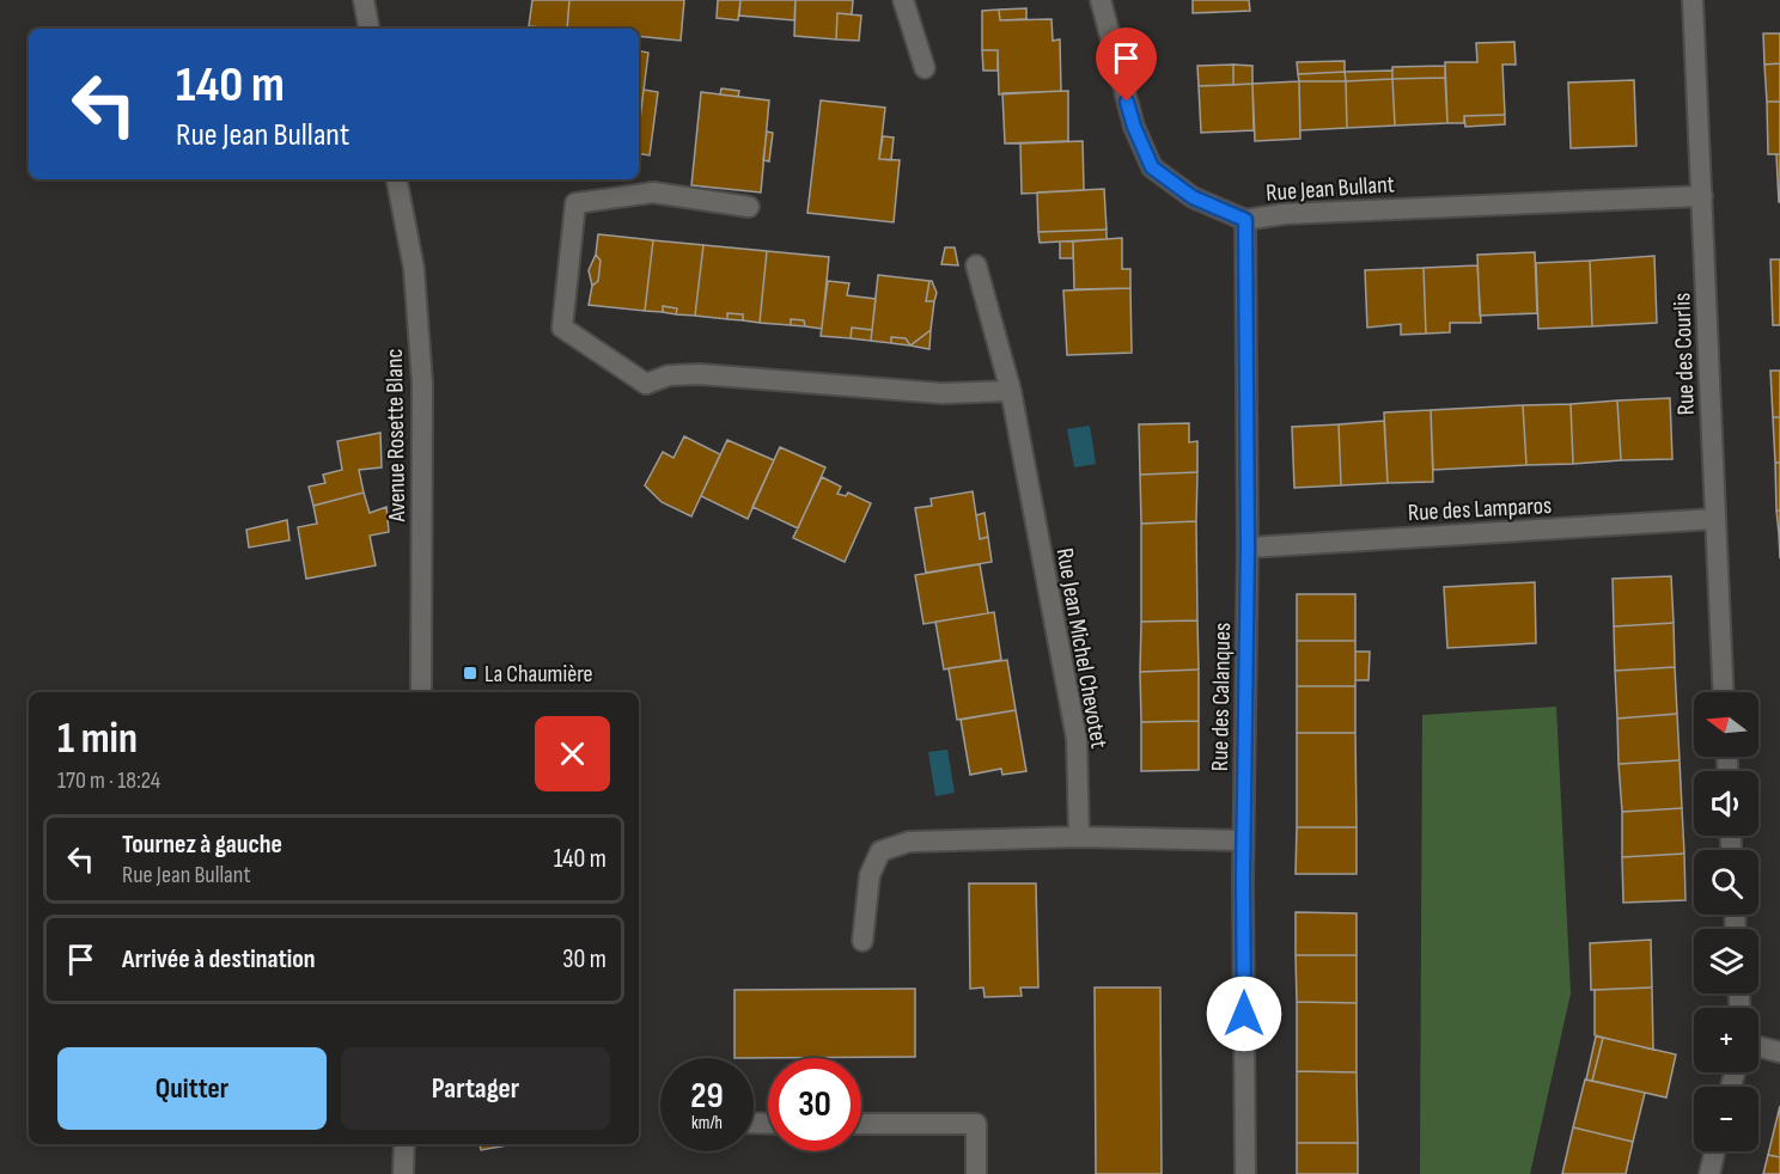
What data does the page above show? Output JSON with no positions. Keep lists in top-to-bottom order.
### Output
{
  "streets": {
    "street": [
      "Rue Jean Bullant",
      "Rue des Courlis",
      "Avenue Rosette Blanc",
      "Rue des Lamparos",
      "Rue Jean Michel Chevotet",
      "Rue des Calanques"
    ]
  },
  "crossings": [
    ["Rue Jean Bullant", "Rue des Courlis"],
    ["Rue Jean Bullant", "Rue des Calanques"],
    ["Rue des Courlis", "Rue des Lamparos"],
    ["Rue des Lamparos", "Rue des Calanques"]
  ],
  "places": {
    "transit": ["La Chaumière"]
  },
  "north": "left",
  "page": {
    "turn": ["140 m", "Rue Jean Bullant"],
    "map_buttons": ["+", "−"],
    "heading": ["1 min", "170 m · 18:24"],
    "list": [
      {
        "name": "Tournez à gauche",
        "note": "Rue Jean Bullant",
        "value": "140 m"
      },
      {
        "name": "Arrivée à destination",
        "value": "30 m"
      }
    ],
    "buttons": ["Quitter", "Partager"],
    "speed": "29 km/h",
    "limit": "30"
  }
}
